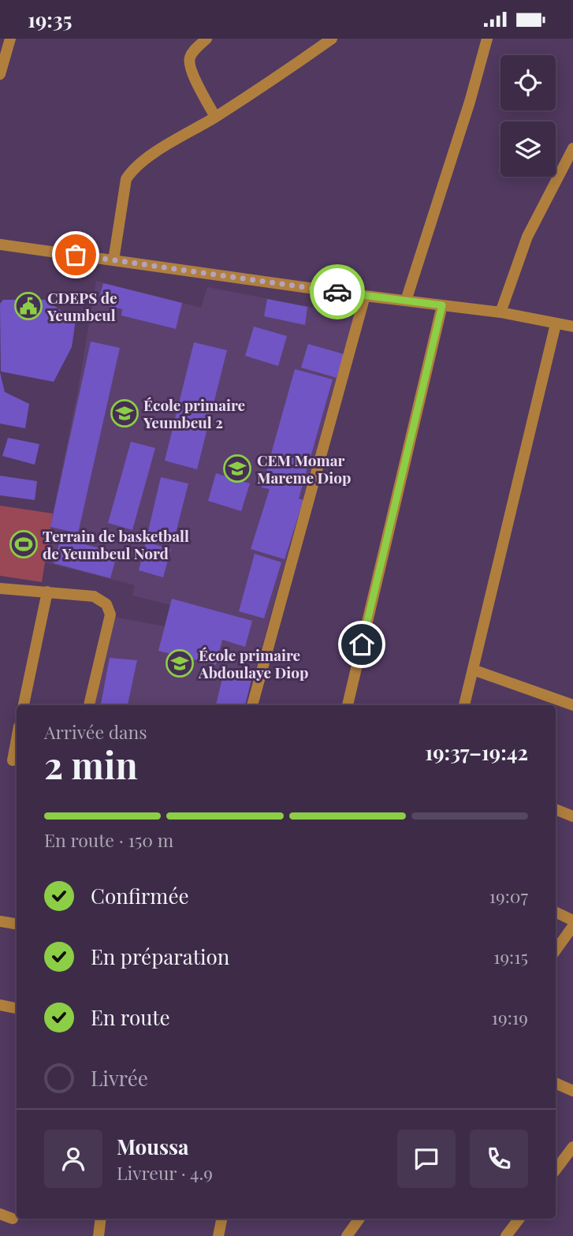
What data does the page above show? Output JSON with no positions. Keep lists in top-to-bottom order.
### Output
{
  "places": {
    "public building": ["CDEPS de Yeumbeul"],
    "school or university": ["École primaire Yeumbeul 2", "CEM Momar Mareme Diop", "École primaire Abdoulaye Diop"],
    "sports": ["Terrain de basketball de Yeumbeul Nord"]
  },
  "page": {
    "status": "19:35",
    "heading": ["2 min", "Arrivée dans", "19:37–19:42"],
    "panel": ["Moussa", "Livreur · 4.9"],
    "bar": "En route · 150 m",
    "list": [
      ["Confirmée", "19:07"],
      ["En préparation", "19:15"],
      ["En route", "19:19"],
      "Livrée"
    ]
  }
}
